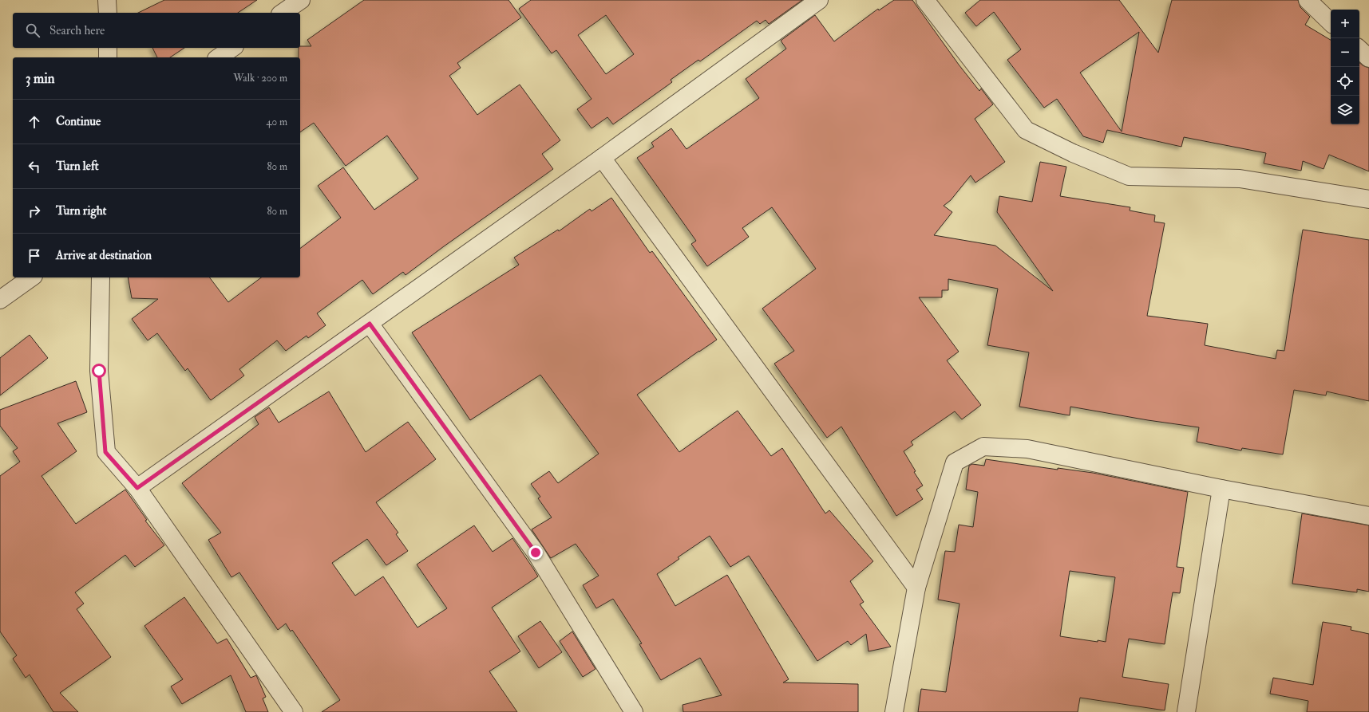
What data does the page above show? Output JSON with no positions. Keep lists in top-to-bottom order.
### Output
{
  "page": {
    "map_buttons": ["+", "−"],
    "search": "Search here",
    "heading": ["3 min", "Walk · 200 m"],
    "list": [
      ["Continue", "40 m"],
      ["Turn left", "80 m"],
      ["Turn right", "80 m"],
      "Arrive at destination"
    ]
  }
}
